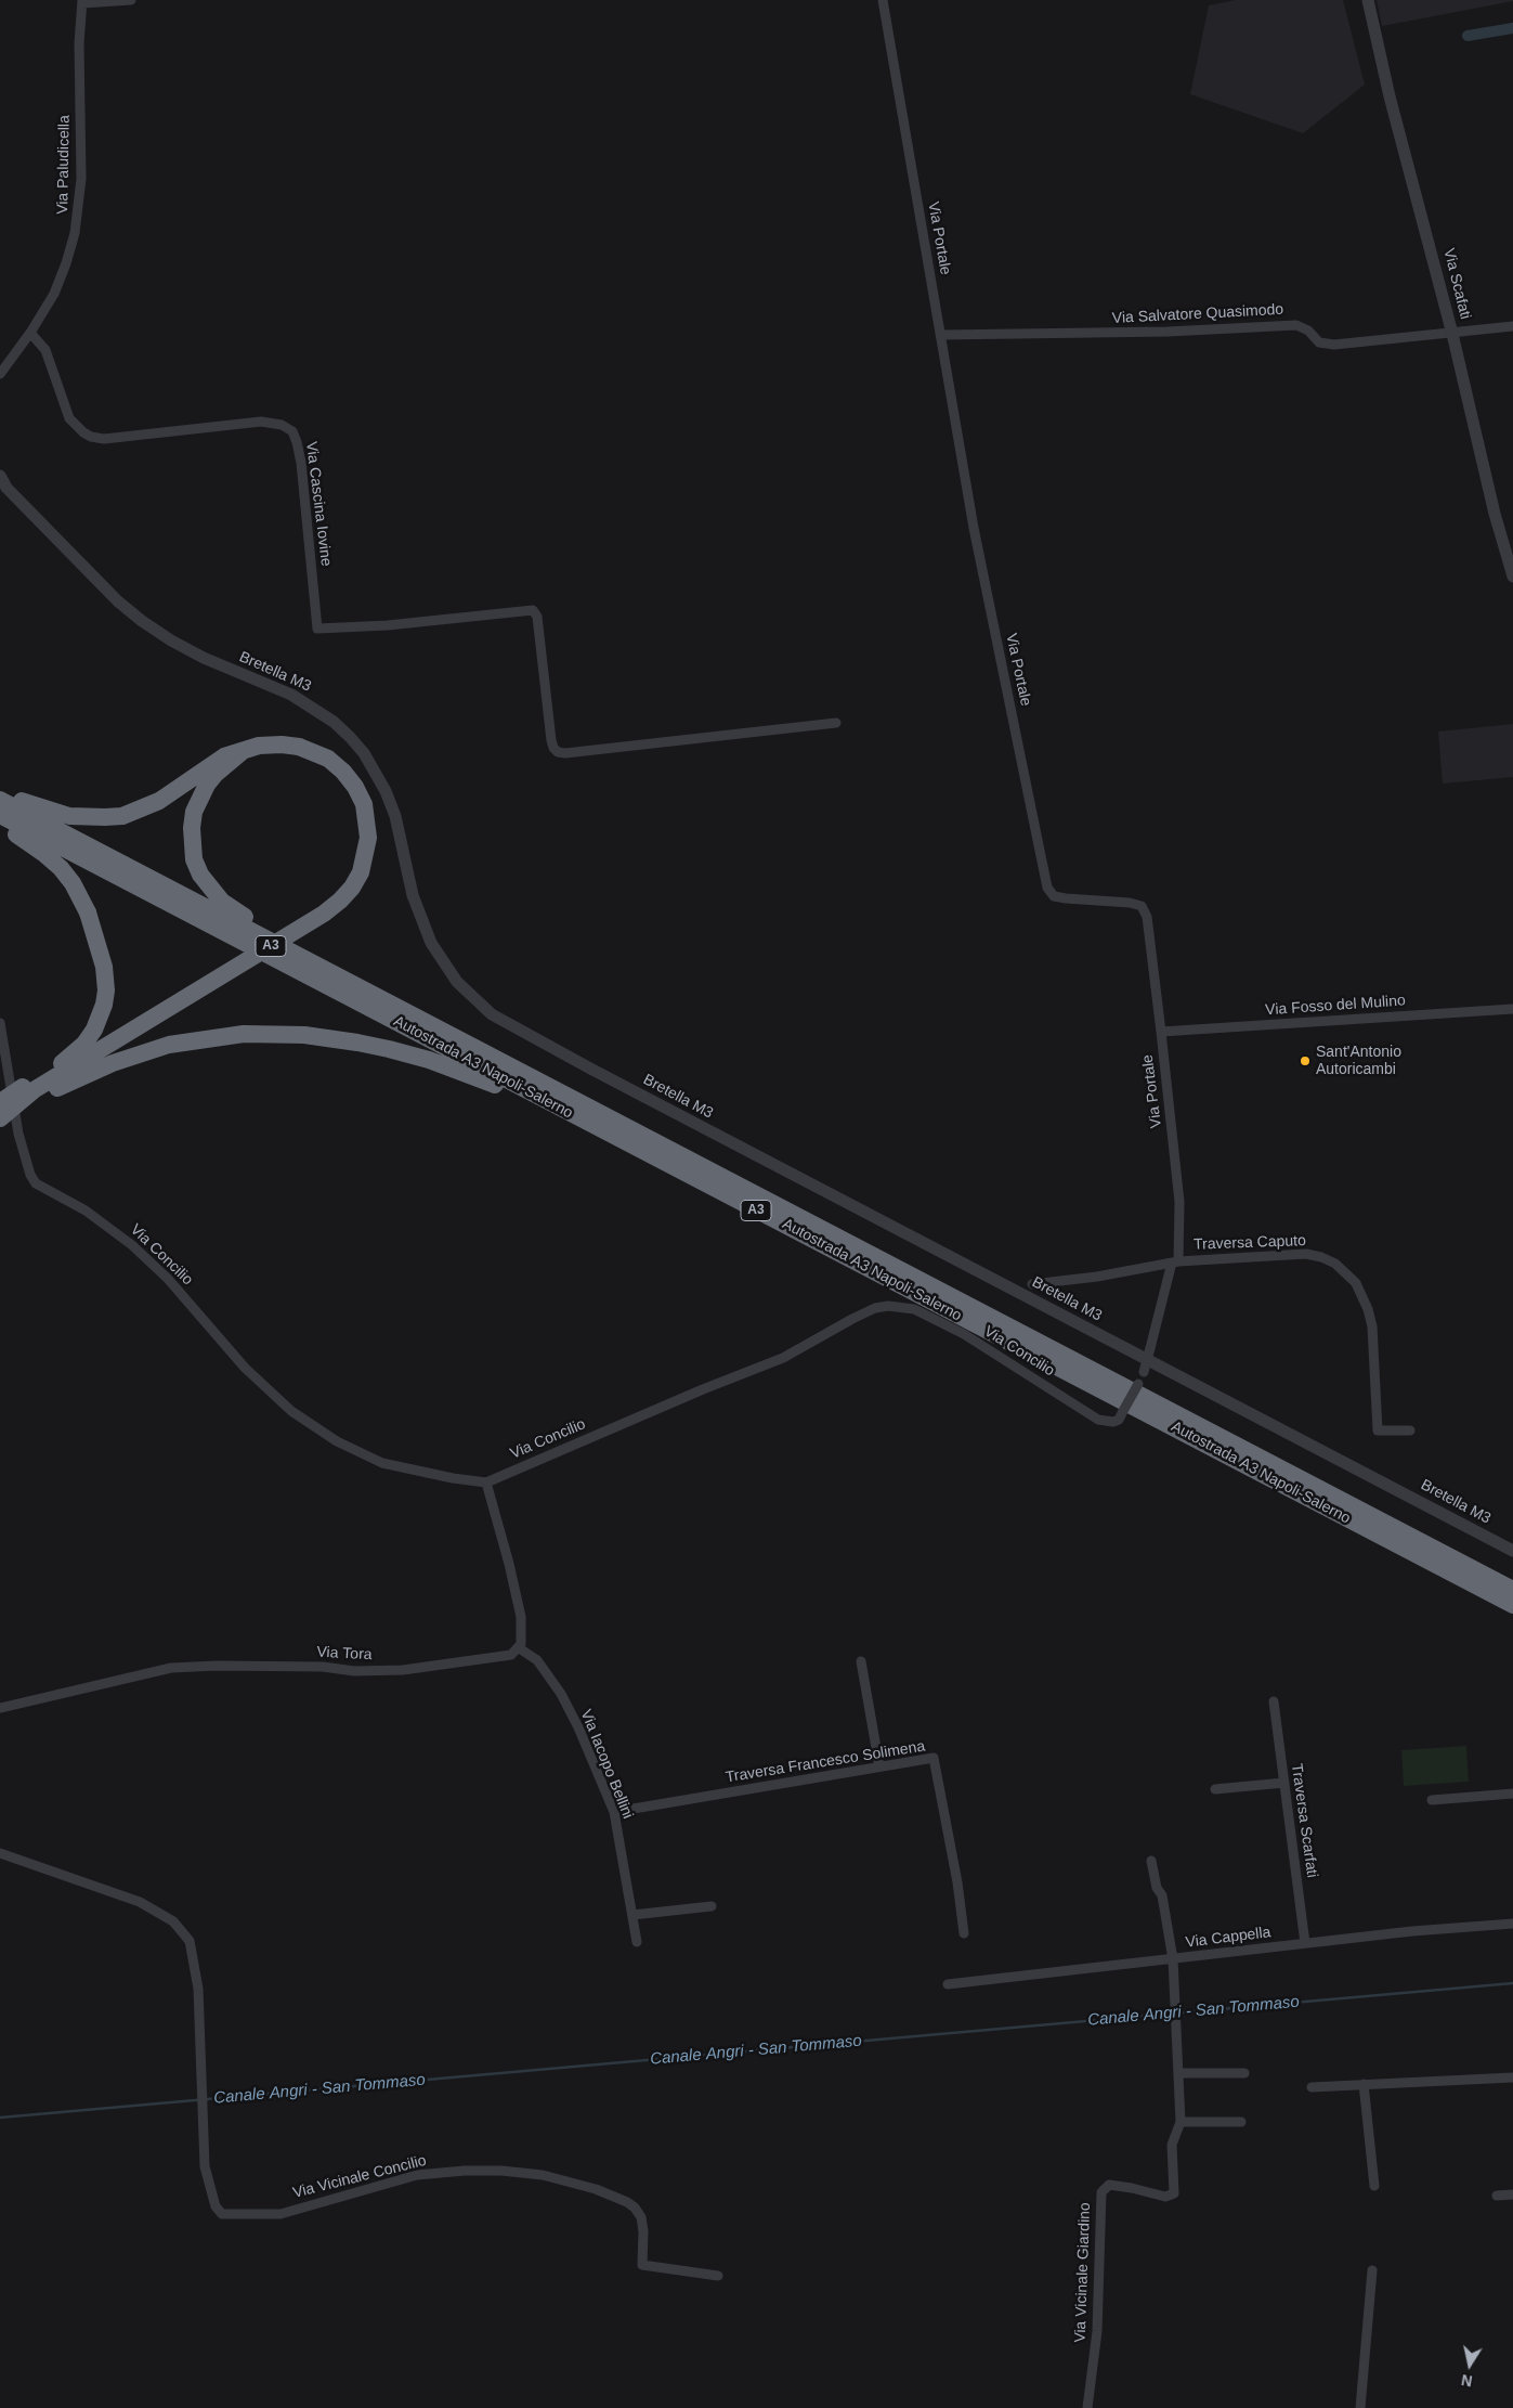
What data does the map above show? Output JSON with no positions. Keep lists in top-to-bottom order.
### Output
{
  "streets": {
    "highway": ["A3", "Autostrada A3 Napoli-Salerno"],
    "street": [
      "Via Paludicella",
      "Via Portale",
      "Via Scafati",
      "Via Salvatore Quasimodo",
      "Via Cascina Iovine",
      "Bretella M3",
      "Via Fosso del Mulino",
      "Traversa Caputo",
      "Via Concilio",
      "Via Tora",
      "Traversa Francesco Solimena",
      "Via Iacopo Bellini",
      "Traversa Scarfati",
      "Via Cappella",
      "Via Vicinale Concilio",
      "Via Vicinale Giardino"
    ]
  },
  "crossings": [
    ["Via Paludicella", "Via Cascina Iovine"],
    ["Via Portale", "Via Salvatore Quasimodo"],
    ["Via Portale", "Via Fosso del Mulino"],
    ["Via Portale", "Traversa Caputo"],
    ["Via Portale", "Via Concilio"],
    ["Via Scafati", "Via Salvatore Quasimodo"],
    ["A3", "Autostrada A3 Napoli-Salerno"],
    ["Traversa Caputo", "Via Concilio"],
    ["Via Tora", "Via Iacopo Bellini"],
    ["Traversa Francesco Solimena", "Via Iacopo Bellini"],
    ["Traversa Scarfati", "Via Cappella"],
    ["Via Cappella", "Via Vicinale Giardino"]
  ],
  "water": ["Canale Angri - San Tommaso"],
  "places": ["Sant'Antonio Autoricambi"],
  "north": "bottom"
}
